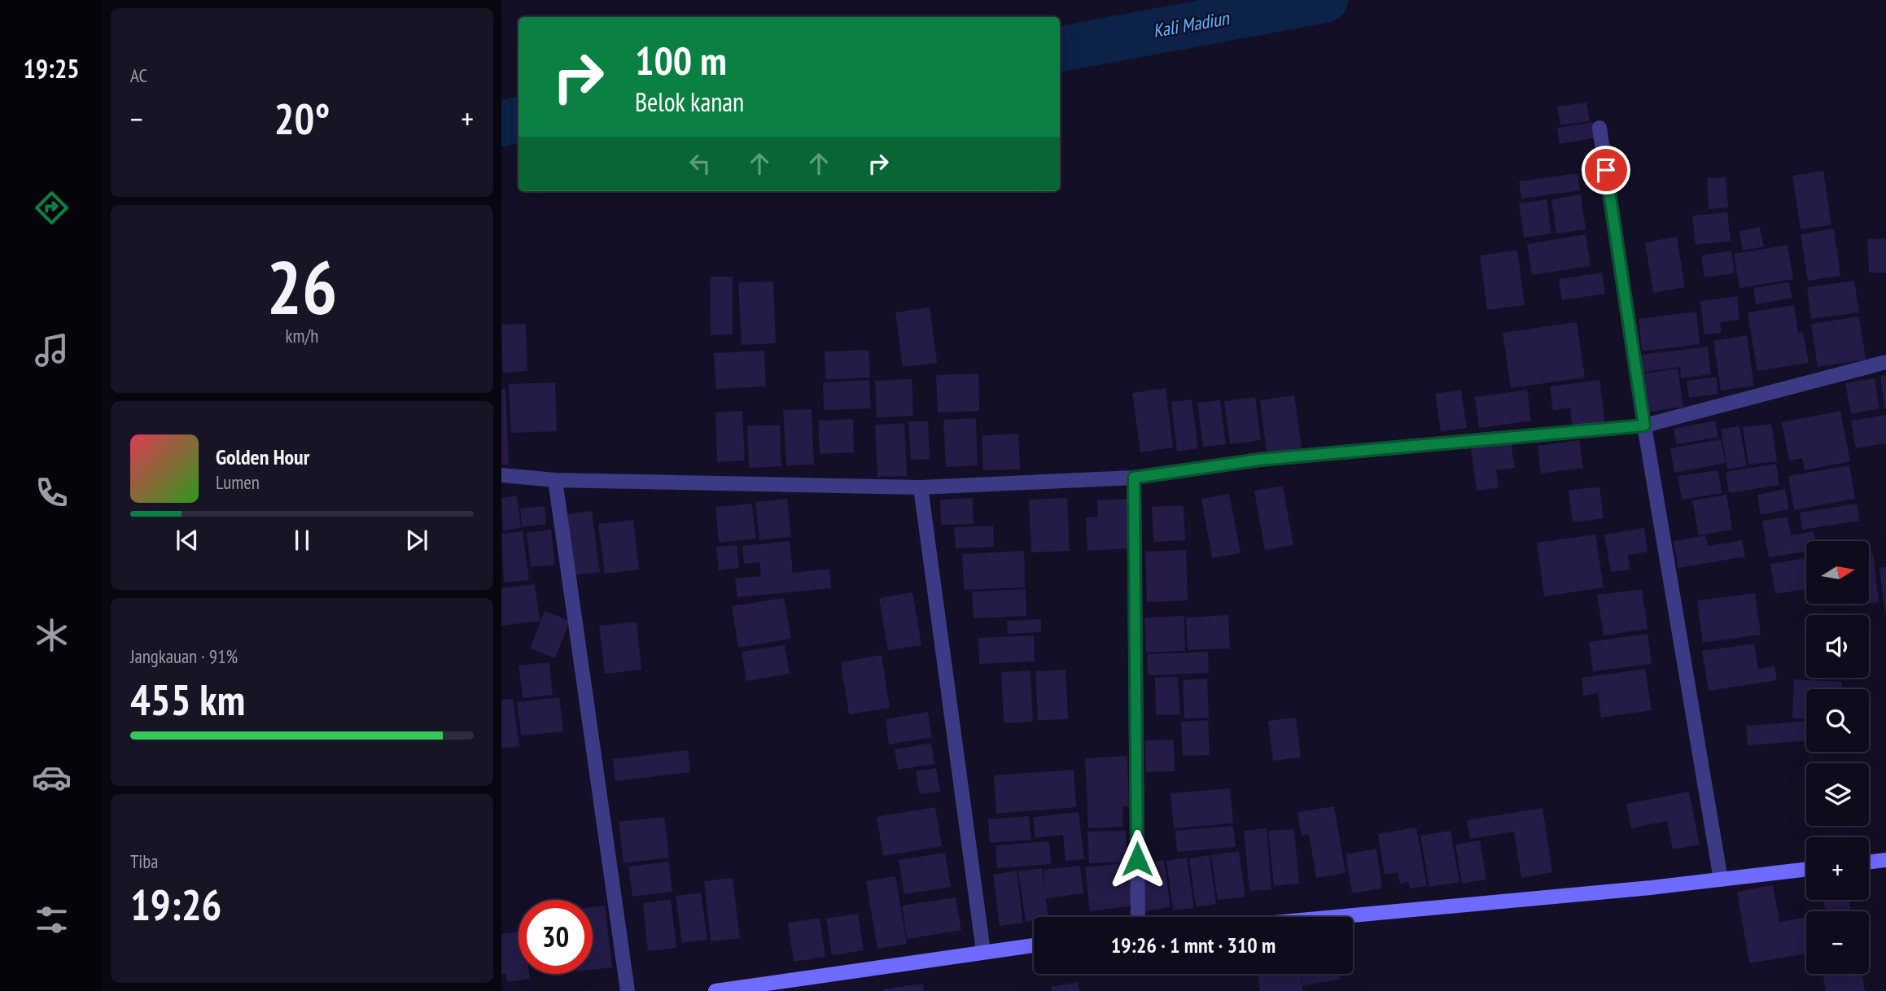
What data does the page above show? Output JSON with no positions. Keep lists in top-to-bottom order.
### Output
{
  "water": ["Kali Madiun"],
  "north": "right",
  "page": {
    "tabs": "19:25",
    "tile": [
      "AC",
      ["26", "km/h"],
      ["Jangkauan · 91%", "455 km"],
      ["Tiba", "19:26"]
    ],
    "turn": ["100 m", "Belok kanan"],
    "heat": ["−", "20°", "+"],
    "song": ["Golden Hour", "Lumen"],
    "map_buttons": ["+", "−"],
    "limit": "30",
    "trip": "19:26 · 1 mnt · 310 m"
  }
}
